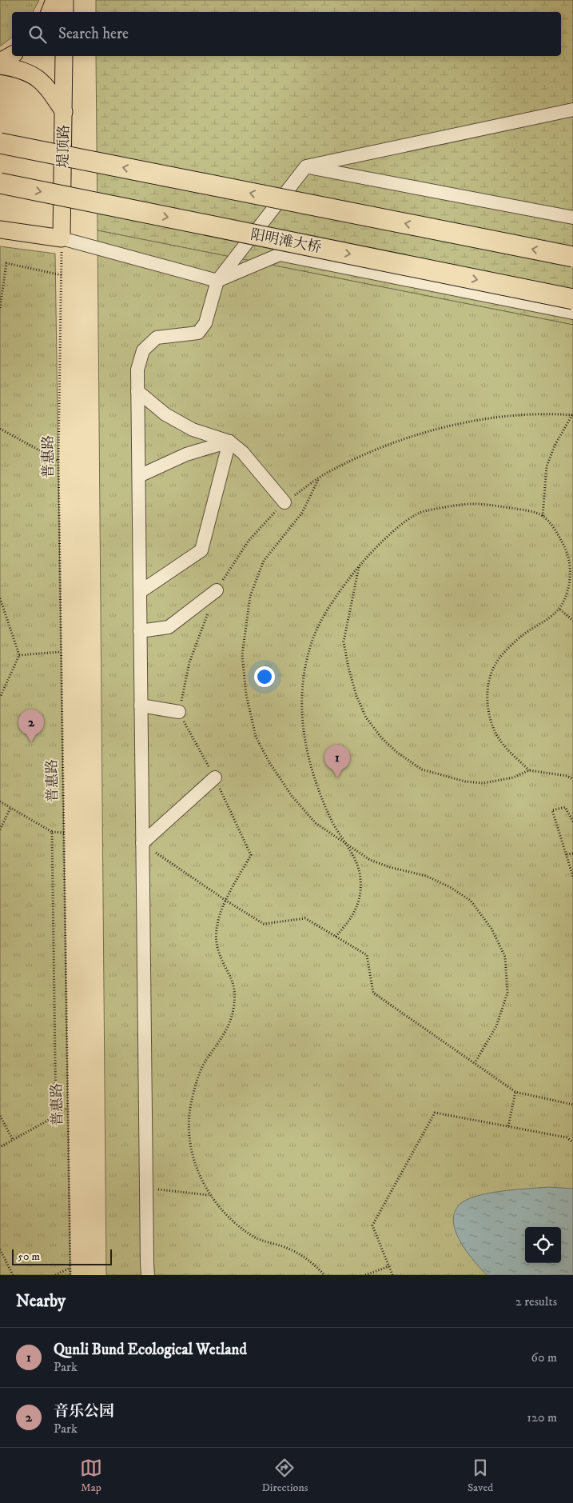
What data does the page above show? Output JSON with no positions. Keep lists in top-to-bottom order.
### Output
{
  "streets": {
    "highway": ["阳明滩大桥"],
    "main road": ["堤顶路"],
    "path": ["普惠路"]
  },
  "crossings": [
    ["堤顶路", "普惠路"]
  ],
  "scale_bar": "50 m",
  "page": {
    "search": "Search here",
    "pins": ["2", "1"],
    "scale": "50 m",
    "heading": ["Nearby", "2 results"],
    "list": [
      {
        "mark": "1",
        "name": "Qunli Bund Ecological Wetland",
        "note": "Park",
        "value": "60 m"
      },
      {
        "mark": "2",
        "name": "音乐公园",
        "note": "Park",
        "value": "120 m"
      }
    ],
    "nav": ["Map", "Directions", "Saved"]
  }
}
